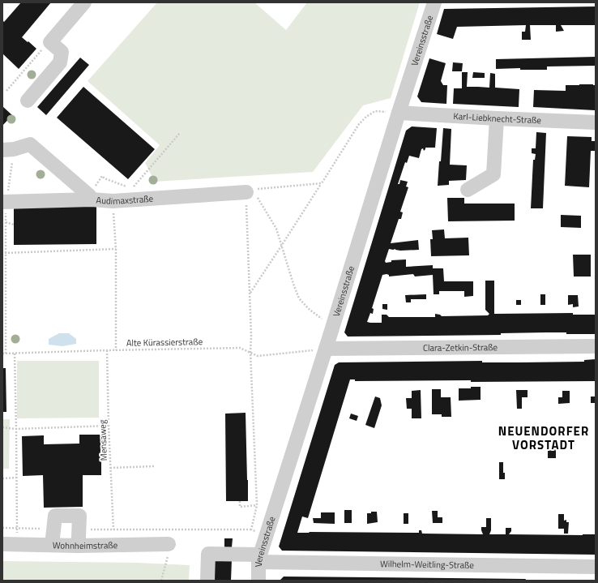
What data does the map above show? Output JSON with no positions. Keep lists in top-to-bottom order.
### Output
{
  "streets": {
    "street": [
      "Vereinsstraße",
      "Karl-Liebknecht-Straße",
      "Audimaxstraße",
      "Clara-Zetkin-Straße",
      "Wohnheimstraße",
      "Wilhelm-Weitling-Straße"
    ],
    "path": ["Alte Kürassierstraße", "Mensaweg"]
  },
  "crossings": [
    ["Vereinsstraße", "Karl-Liebknecht-Straße"],
    ["Vereinsstraße", "Alte Kürassierstraße"],
    ["Vereinsstraße", "Clara-Zetkin-Straße"],
    ["Vereinsstraße", "Wilhelm-Weitling-Straße"],
    ["Alte Kürassierstraße", "Clara-Zetkin-Straße"],
    ["Alte Kürassierstraße", "Mensaweg"]
  ],
  "districts": ["NEUENDORFER VORSTADT"]
}
